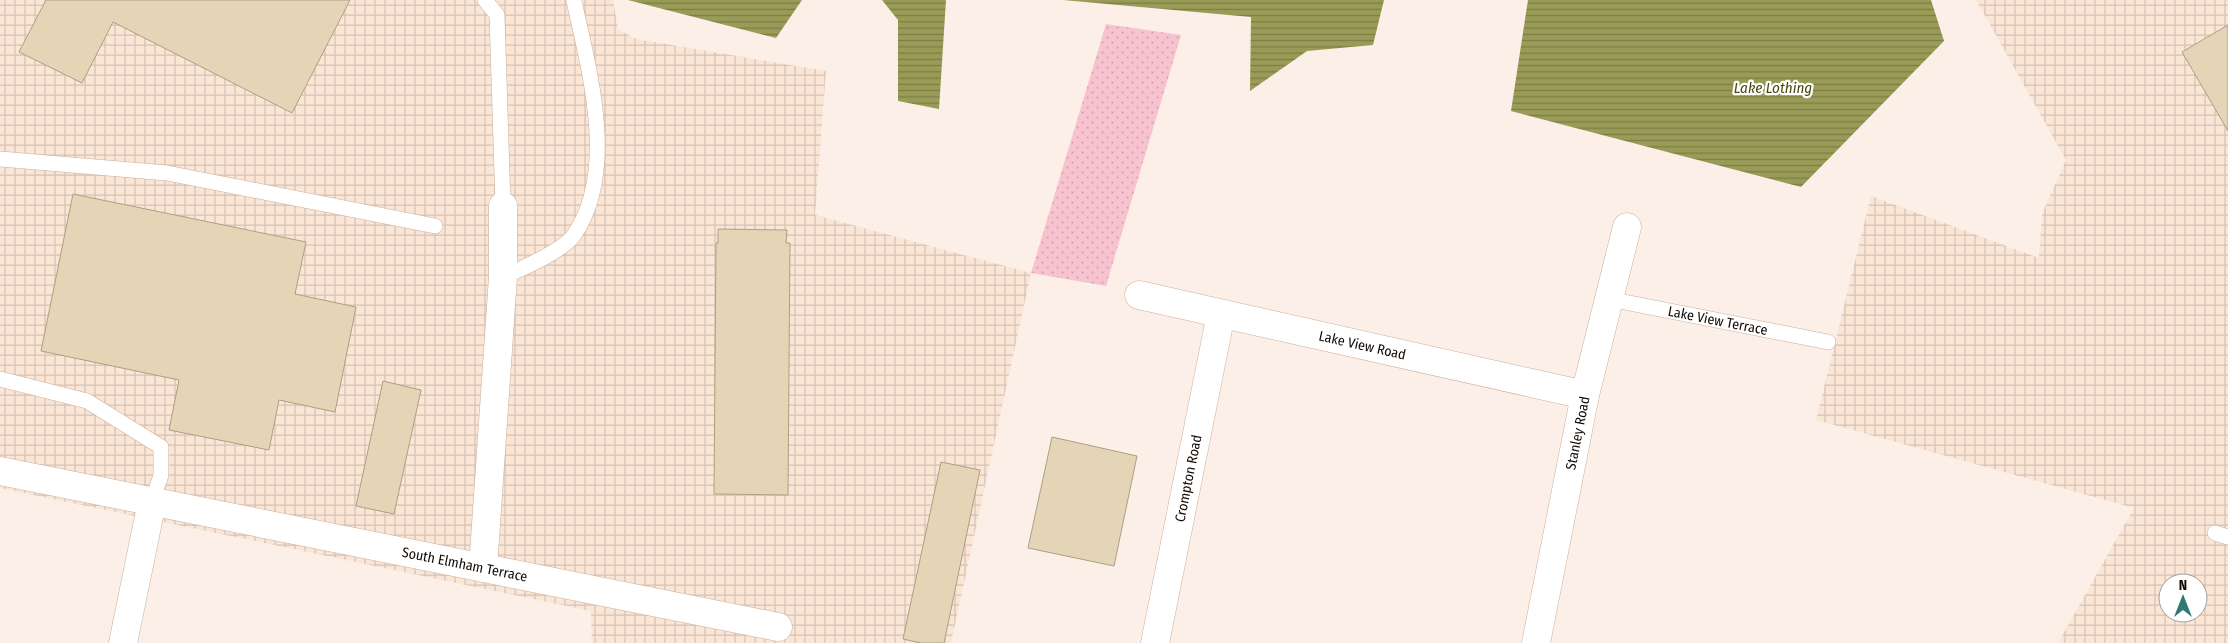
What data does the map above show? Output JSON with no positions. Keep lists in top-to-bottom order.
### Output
{
  "streets": {
    "street": [
      "Lake View Road",
      "Stanley Road",
      "Crompton Road",
      "South Elmham Terrace"
    ],
    "lane": ["Lake View Terrace"]
  },
  "crossings": [
    ["Lake View Terrace", "Stanley Road"],
    ["Lake View Road", "Stanley Road"],
    ["Lake View Road", "Crompton Road"]
  ],
  "water": ["Lake Lothing"],
  "north": "top"
}
